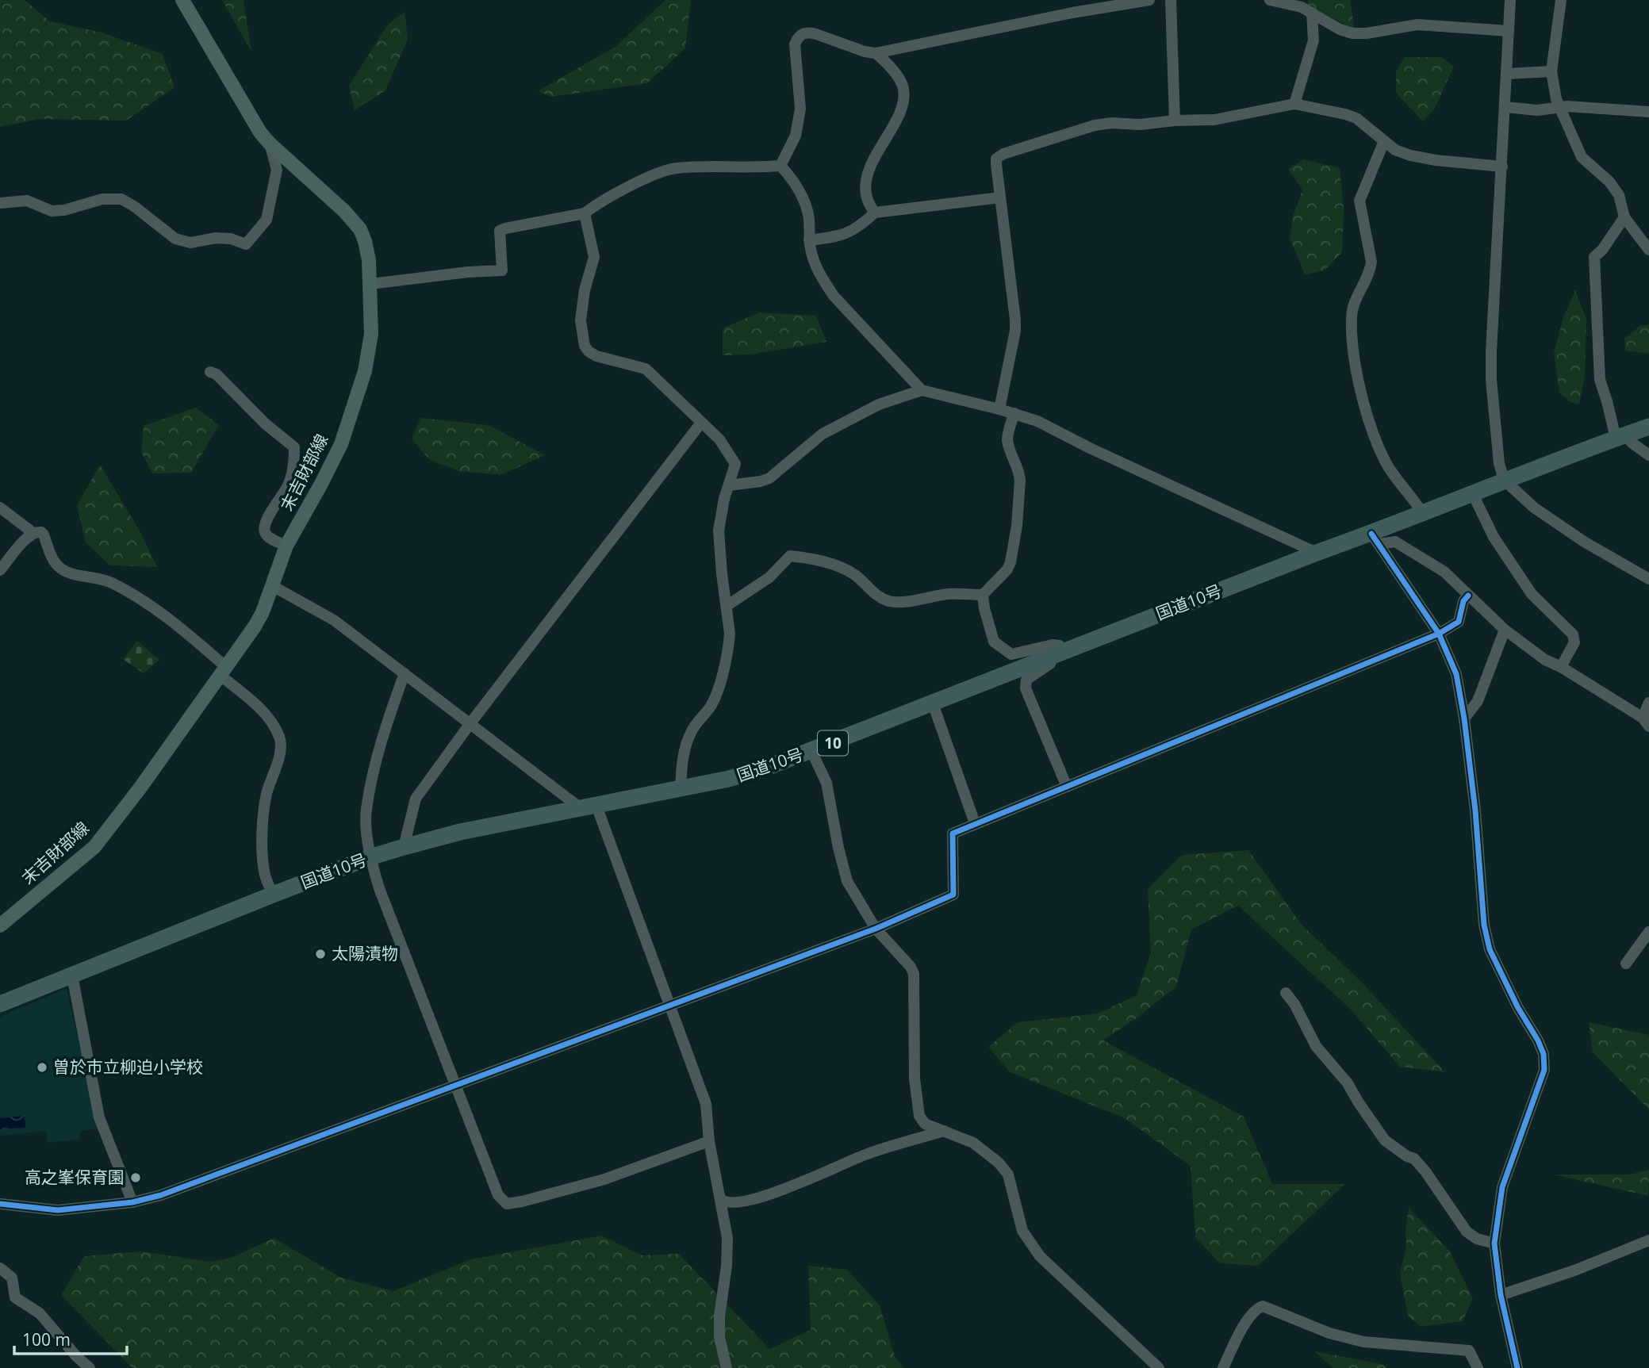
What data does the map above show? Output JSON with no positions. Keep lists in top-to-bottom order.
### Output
{
  "streets": {
    "highway": ["国道10号", "10"],
    "main road": ["末吉財部線"]
  },
  "places": ["太陽漬物", "曽於市立柳迫小学校", "高之峯保育園"],
  "scale_bar": "100 m"
}
